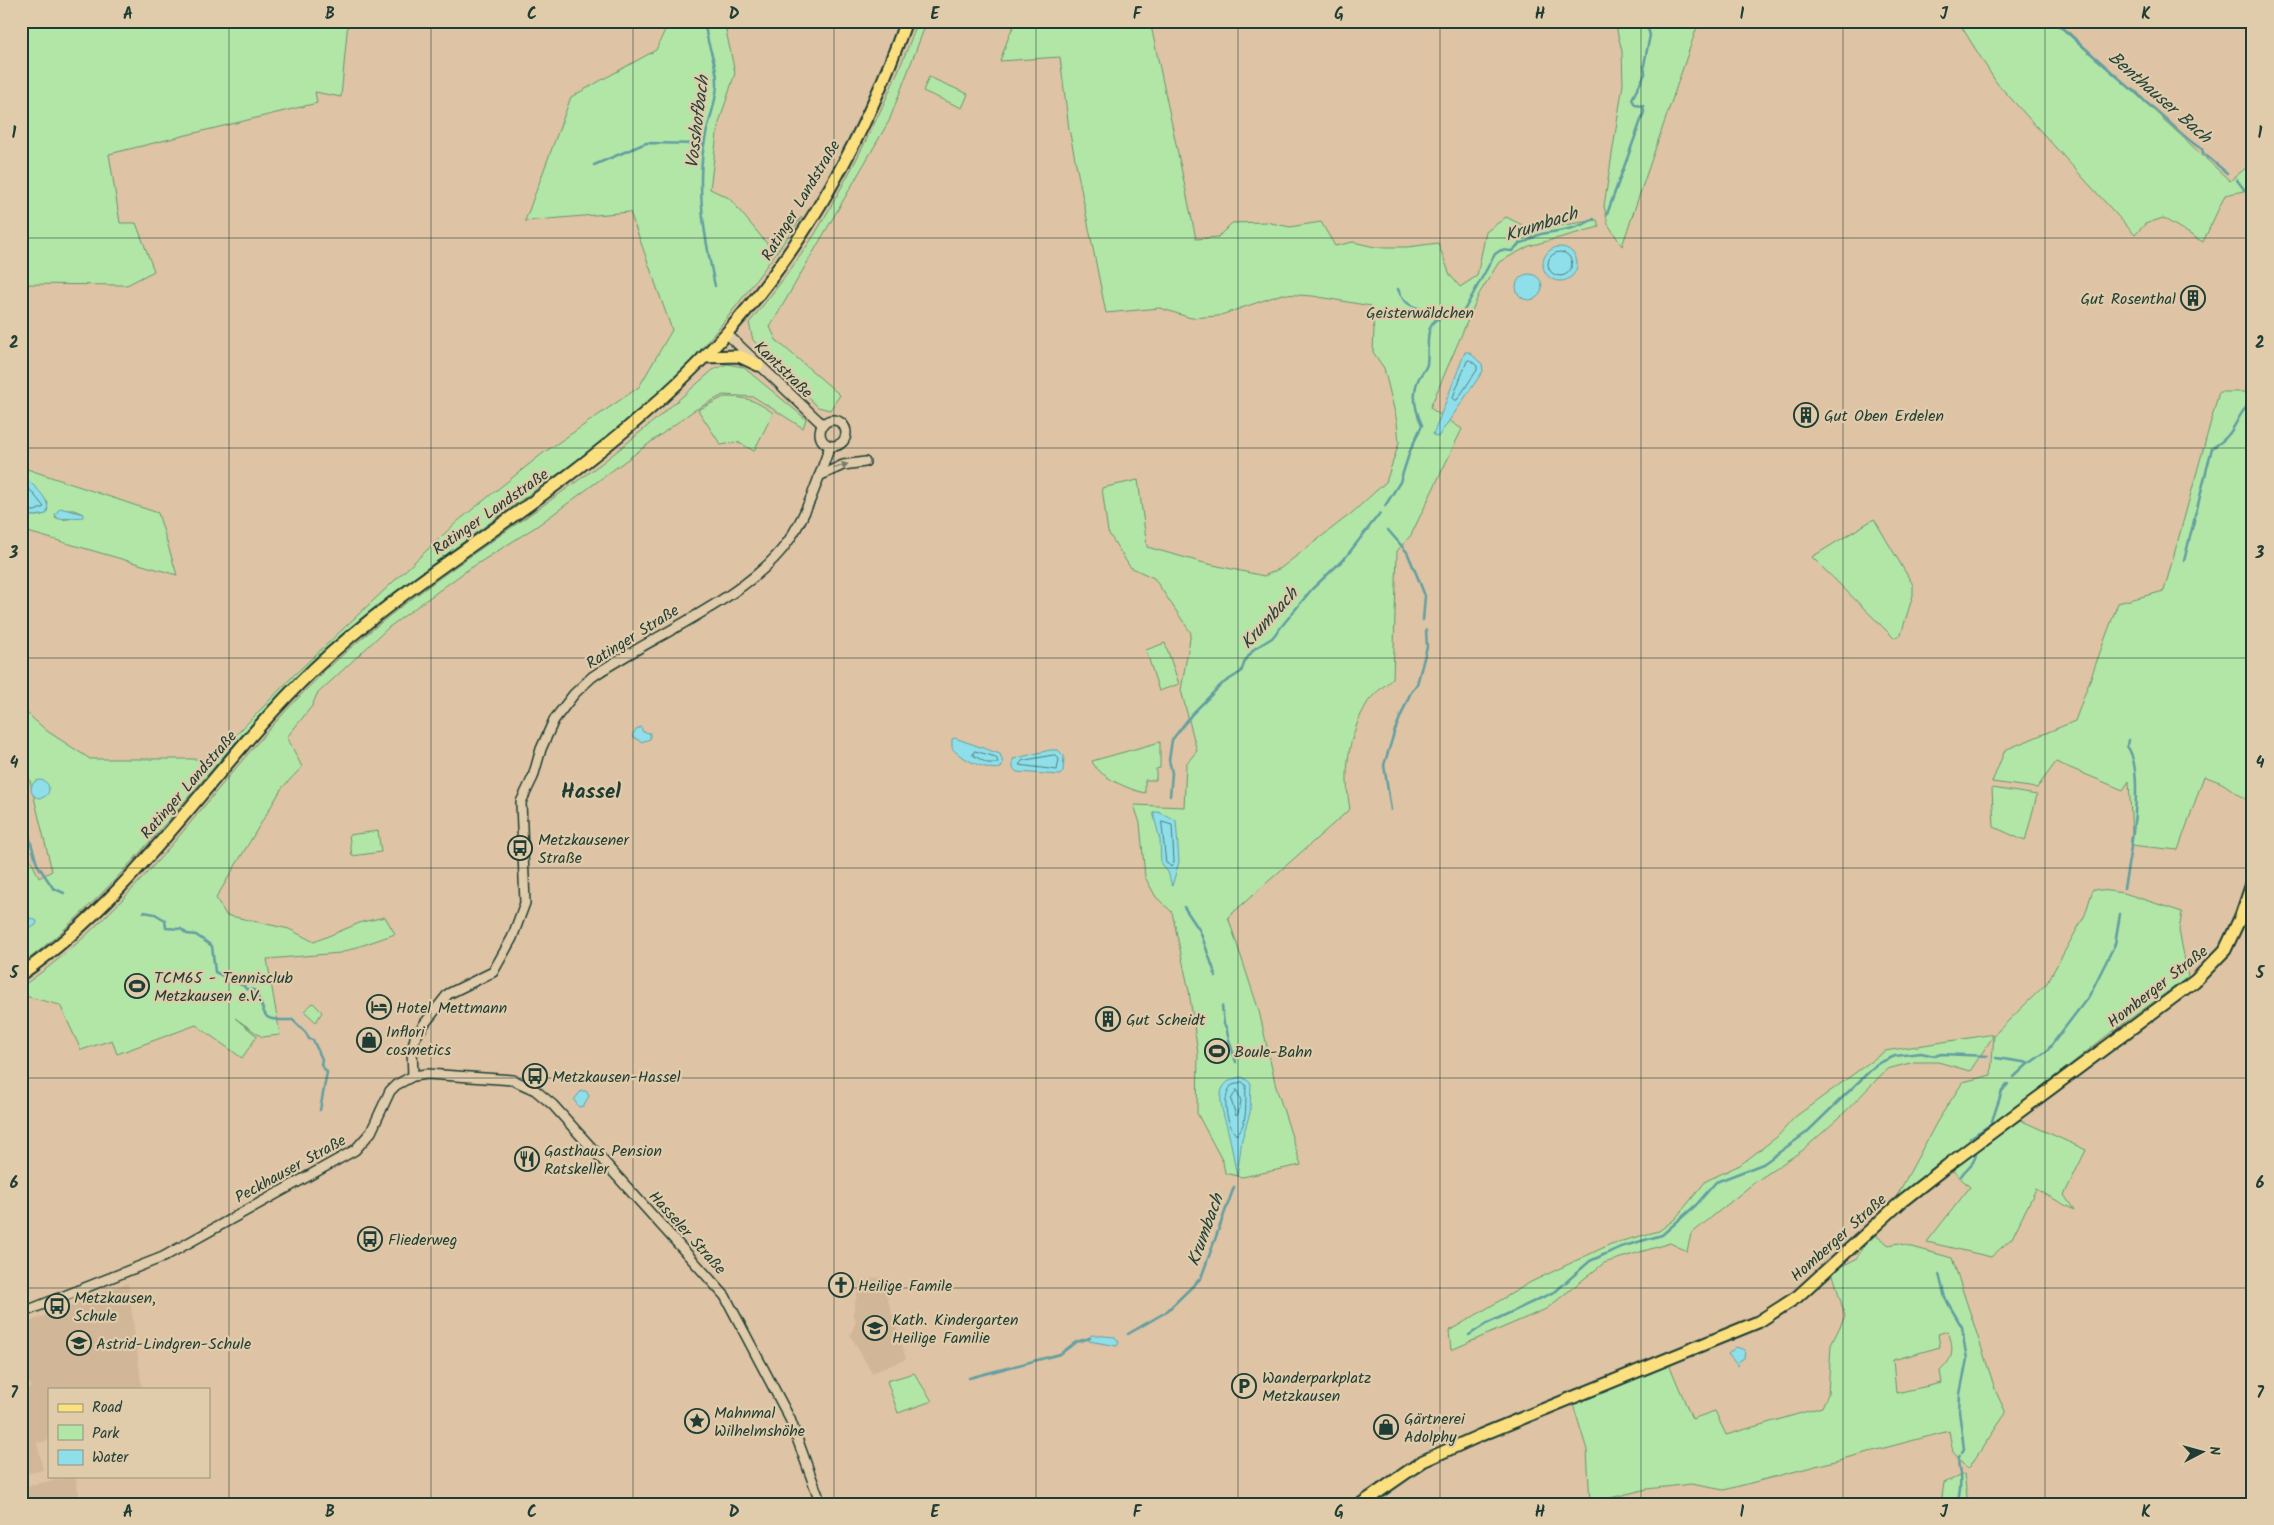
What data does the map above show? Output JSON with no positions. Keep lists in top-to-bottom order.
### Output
{
  "streets": {
    "main road": ["Ratinger Landstraße", "Homberger Straße"],
    "street": [
      "Kantstraße",
      "Ratinger Straße",
      "Peckhauser Straße",
      "Hasseler Straße"
    ]
  },
  "crossings": [
    ["Ratinger Landstraße", "Kantstraße"],
    ["Kantstraße", "Ratinger Straße"],
    ["Ratinger Straße", "Peckhauser Straße"],
    ["Ratinger Straße", "Hasseler Straße"],
    ["Peckhauser Straße", "Hasseler Straße"]
  ],
  "districts": ["Hassel"],
  "water": ["Benthauser Bach", "Vosshofbach", "Krumbach"],
  "parks": ["Geisterwäldchen"],
  "places": {
    "building": ["Gut Rosenthal", "Gut Oben Erdelen", "Gut Scheidt"],
    "bus stop": [
      "Metzkausener Straße",
      "Metzkausen-Hassel",
      "Fliederweg",
      "Metzkausen, Schule"
    ],
    "sports": ["TCM65 - Tennisclub Metzkausen e.V.", "Boule-Bahn"],
    "hotel": ["Hotel Mettmann"],
    "shop": ["Inflori cosmetics", "Gärtnerei Adolphy"],
    "restaurant": ["Gasthaus Pension Ratskeller"],
    "church": ["Heilige Famile"],
    "school or university": ["Kath. Kindergarten Heilige Familie", "Astrid-Lindgren-Schule"],
    "parking": ["Wanderparkplatz Metzkausen"],
    "place": ["Mahnmal Wilhelmshöhe"]
  },
  "legend": ["Road", "Park", "Water"],
  "north": "right",
  "grid": {
    "columns": [
      "A",
      "B",
      "C",
      "D",
      "E",
      "F",
      "G",
      "H",
      "I",
      "J",
      "K"
    ],
    "rows": [
      "1",
      "2",
      "3",
      "4",
      "5",
      "6",
      "7"
    ]
  }
}
